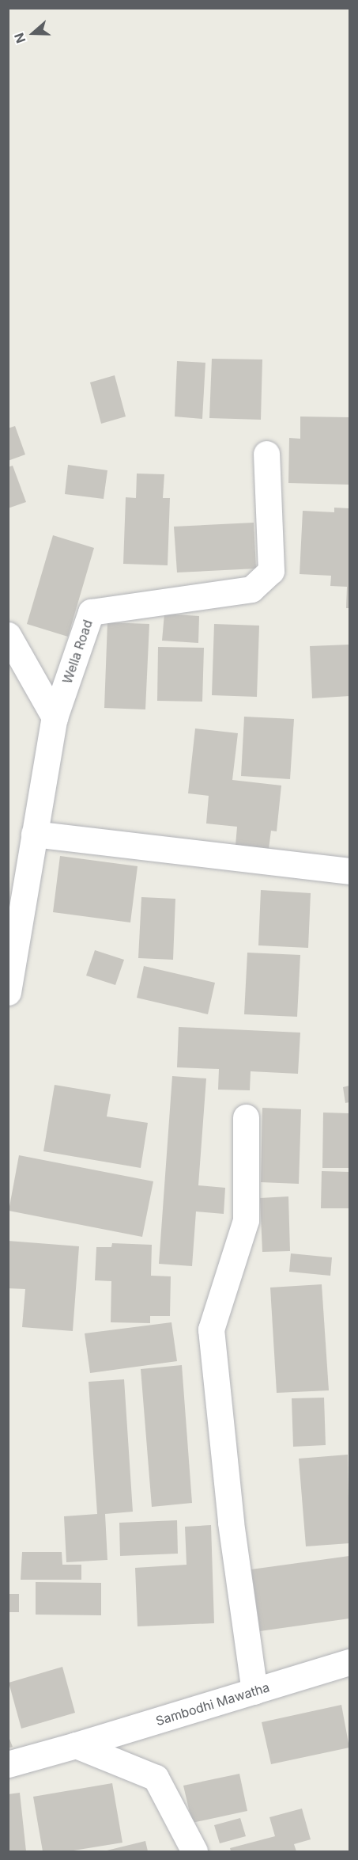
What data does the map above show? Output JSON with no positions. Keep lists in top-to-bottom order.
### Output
{
  "streets": {
    "street": ["Wella Road", "Sambodhi Mawatha"]
  },
  "north": "left"
}
